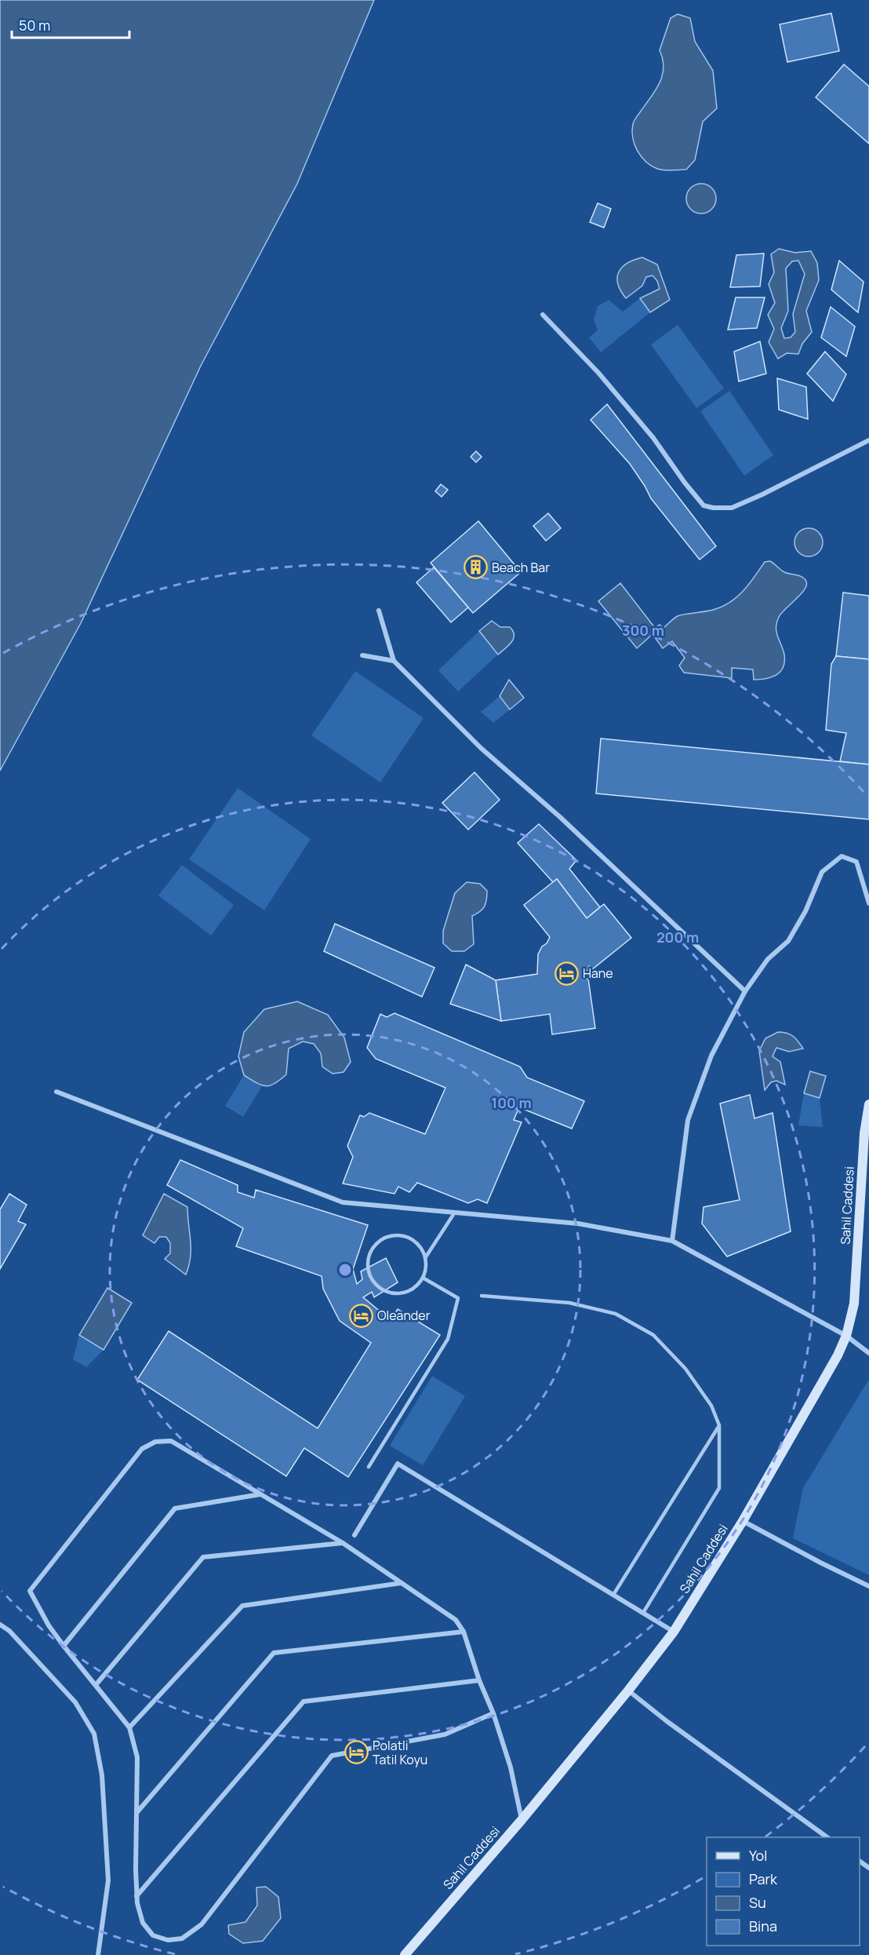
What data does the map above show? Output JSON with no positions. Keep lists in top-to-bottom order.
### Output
{
  "streets": {
    "main road": ["Sahil Caddesi"]
  },
  "places": {
    "building": ["Beach Bar"],
    "hotel": ["Hane", "Oleander", "Polatli Tatil Koyu"]
  },
  "legend": [
    "Yol",
    "Park",
    "Su",
    "Bina"
  ],
  "scale_bar": "50 m",
  "rings": ["300 m", "200 m", "100 m"]
}
